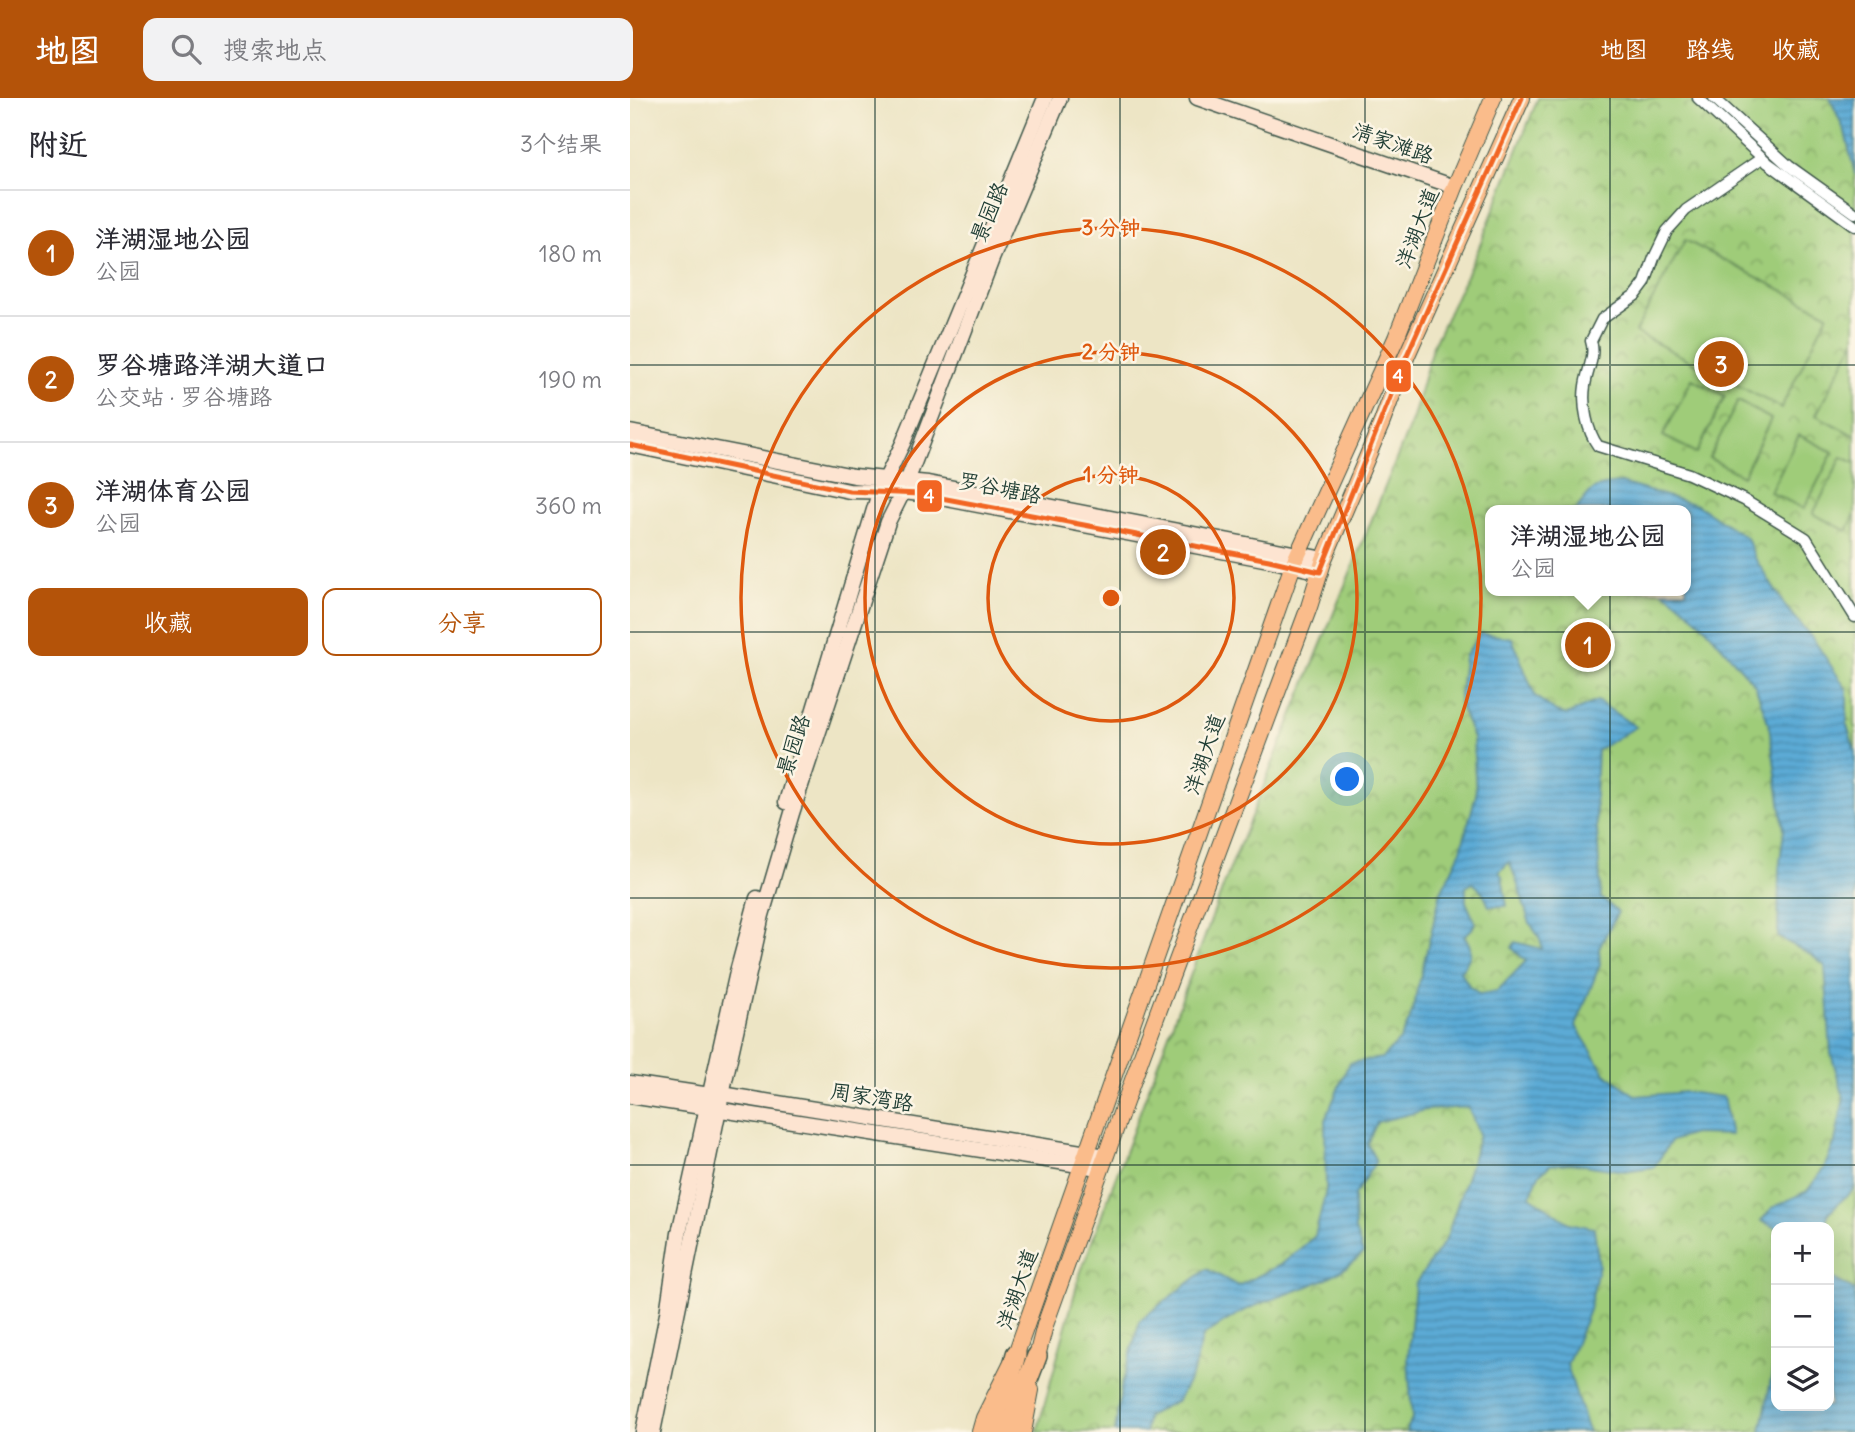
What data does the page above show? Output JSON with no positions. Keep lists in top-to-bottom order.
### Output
{
  "streets": {
    "main road": [
      "清家滩路",
      "景园路",
      "洋湖大道",
      "罗谷塘路",
      "周家湾路"
    ]
  },
  "crossings": [
    ["清家滩路", "洋湖大道"],
    ["景园路", "罗谷塘路"],
    ["景园路", "周家湾路"],
    ["洋湖大道", "罗谷塘路"],
    ["洋湖大道", "周家湾路"]
  ],
  "lines": ["transit line 4"],
  "page": {
    "header": "地图",
    "search": "搜索地点",
    "nav": ["地图", "路线", "收藏"],
    "heading": ["附近", "3个结果"],
    "list": [
      {
        "mark": "1",
        "name": "洋湖湿地公园",
        "note": "公园",
        "value": "180 m"
      },
      {
        "mark": "2",
        "name": "罗谷塘路洋湖大道口",
        "note": "公交站 · 罗谷塘路",
        "value": "190 m"
      },
      {
        "mark": "3",
        "name": "洋湖体育公园",
        "note": "公园",
        "value": "360 m"
      }
    ],
    "pins": ["3", "2", "1"],
    "popup": ["洋湖湿地公园", "公园"],
    "buttons": ["收藏", "分享"],
    "map_buttons": ["+", "−"]
  },
  "rings": ["3 分钟", "2 分钟", "1 分钟"]
}
